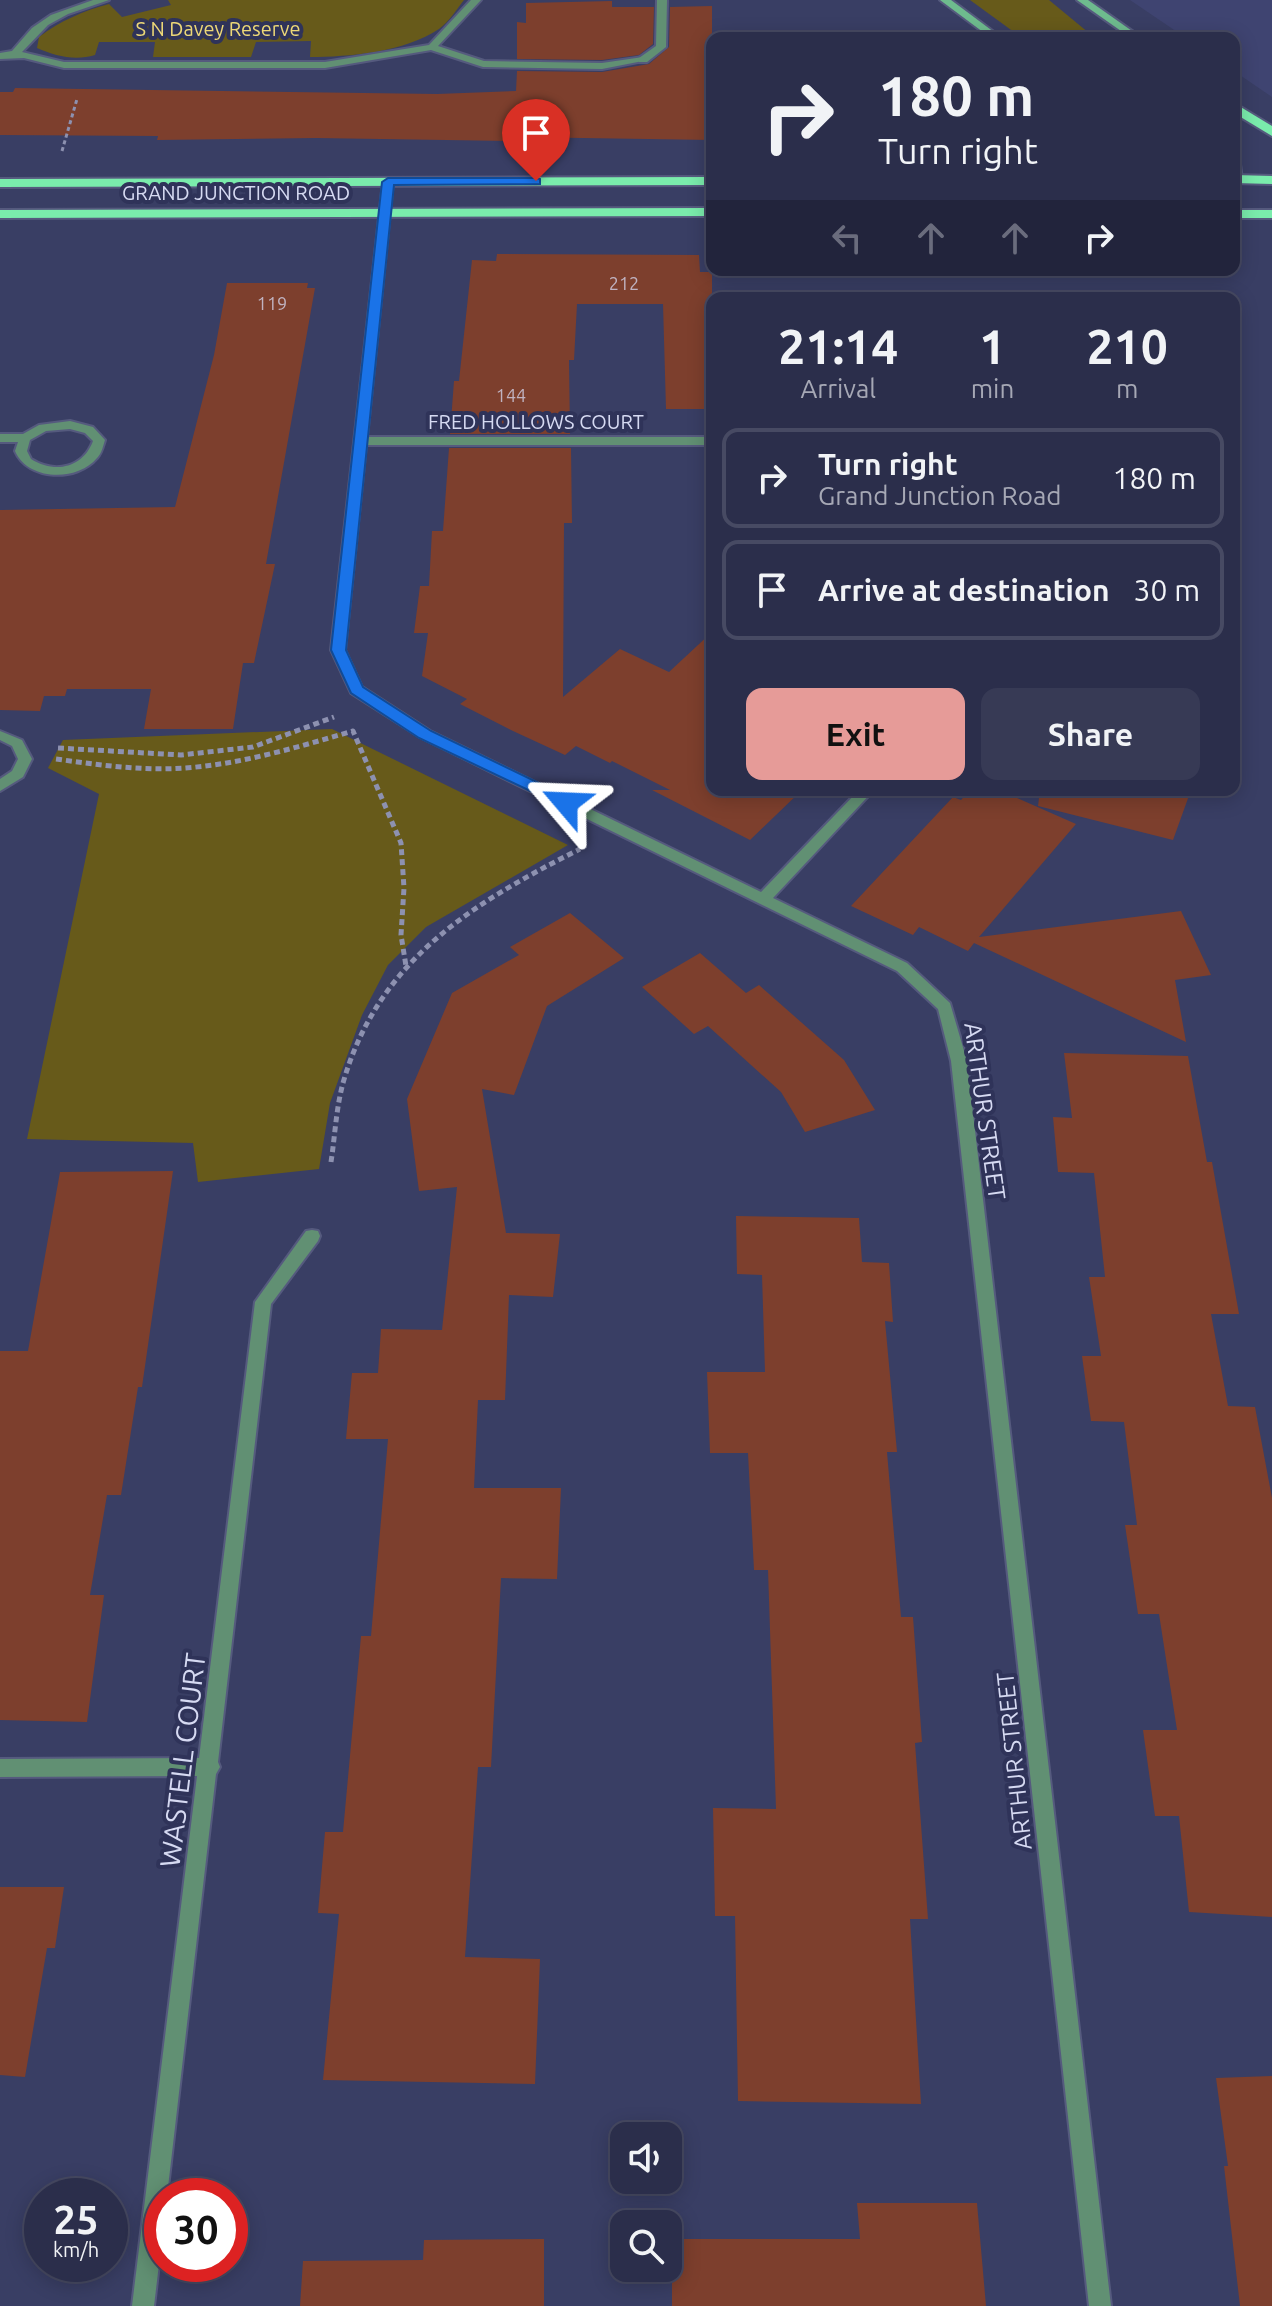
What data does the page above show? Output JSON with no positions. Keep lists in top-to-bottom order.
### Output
{
  "streets": {
    "highway": ["GRAND JUNCTION ROAD"],
    "street": ["FRED HOLLOWS COURT", "ARTHUR STREET", "WASTELL COURT"]
  },
  "crossings": [
    ["GRAND JUNCTION ROAD", "ARTHUR STREET"],
    ["FRED HOLLOWS COURT", "ARTHUR STREET"]
  ],
  "parks": ["S N Davey Reserve"],
  "house_numbers": ["212", "119", "144"],
  "page": {
    "turn": ["180 m", "Turn right"],
    "eta": [
      "21:14",
      "Arrival",
      "1",
      "min",
      "210",
      "m"
    ],
    "list": [
      {
        "name": "Turn right",
        "note": "Grand Junction Road",
        "value": "180 m"
      },
      {
        "name": "Arrive at destination",
        "value": "30 m"
      }
    ],
    "buttons": ["Exit", "Share"],
    "speed": "25 km/h",
    "limit": "30"
  }
}
